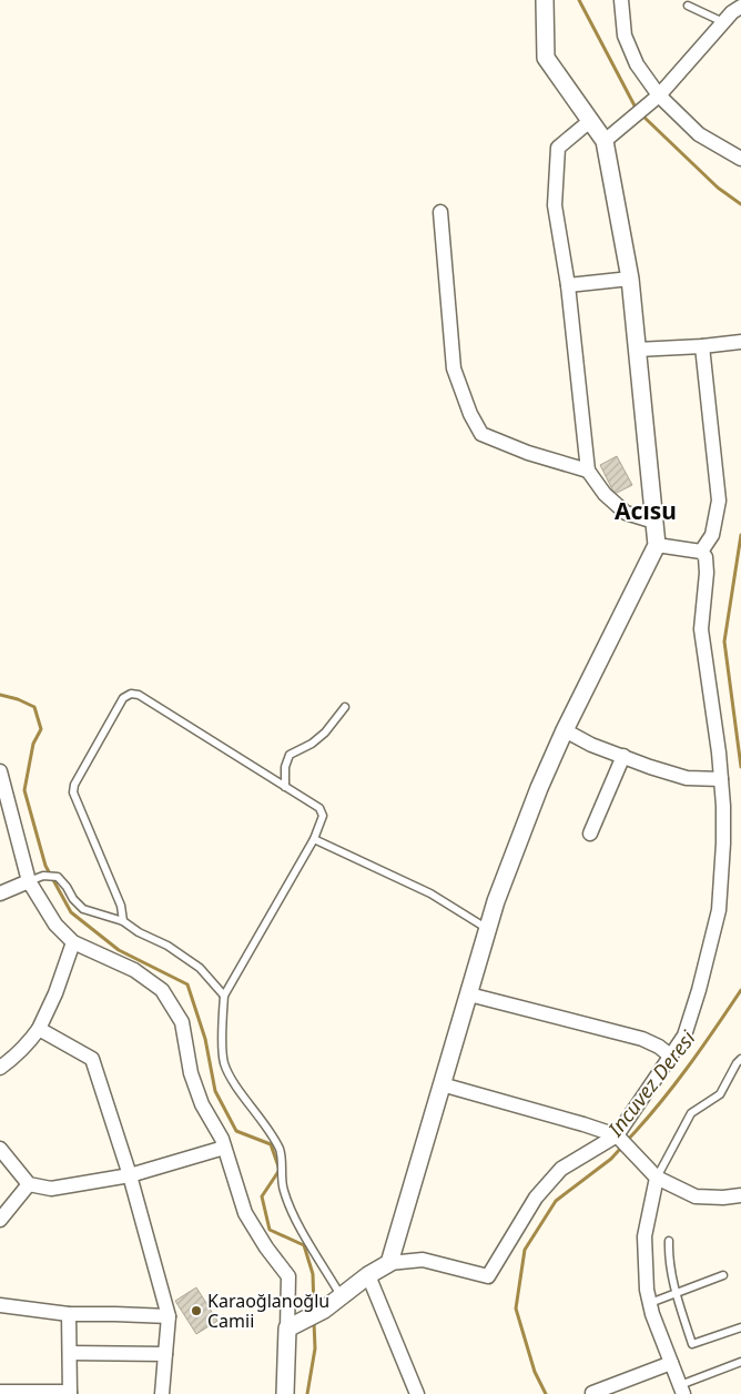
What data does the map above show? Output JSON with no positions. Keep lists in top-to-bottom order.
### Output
{
  "districts": ["Acısu"],
  "water": ["Incuvez Deresi"],
  "places": ["Karaoğlanoğlu Camii"]
}
